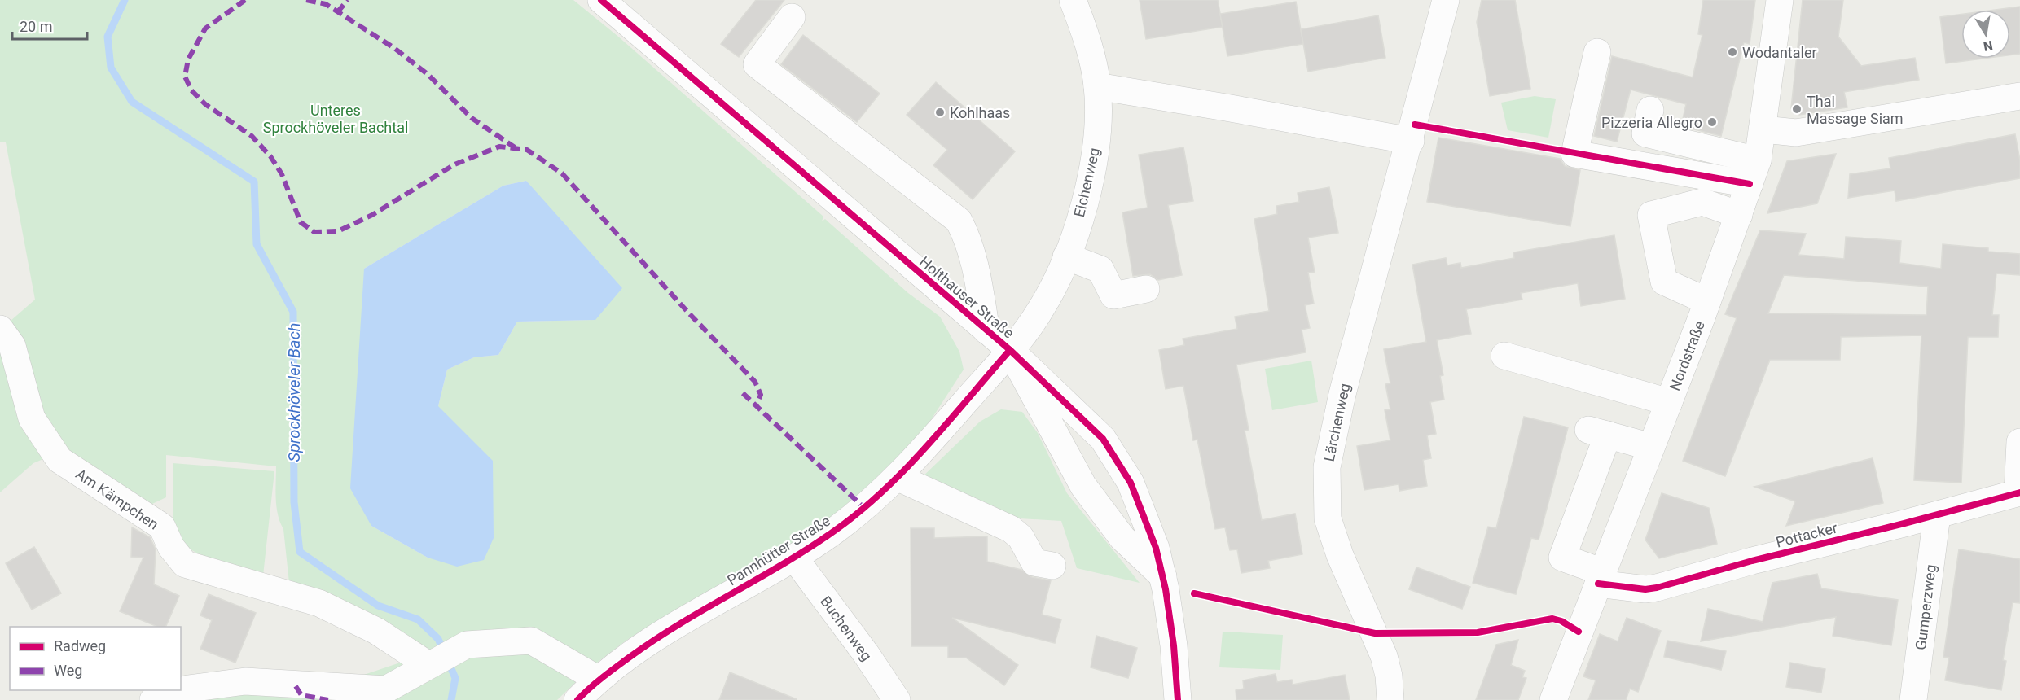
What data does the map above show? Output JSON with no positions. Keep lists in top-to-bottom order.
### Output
{
  "streets": {
    "street": [
      "Eichenweg",
      "Holthauser Straße",
      "Nordstraße",
      "Lärchenweg",
      "Am Kämpchen",
      "Pottacker",
      "Pannhütter Straße",
      "Gumperzweg",
      "Buchenweg"
    ]
  },
  "crossings": [
    ["Eichenweg", "Holthauser Straße"],
    ["Eichenweg", "Pannhütter Straße"],
    ["Holthauser Straße", "Pannhütter Straße"],
    ["Nordstraße", "Pottacker"],
    ["Pottacker", "Gumperzweg"],
    ["Pannhütter Straße", "Buchenweg"]
  ],
  "water": ["Sprockhöveler Bach"],
  "parks": ["Unteres Sprockhöveler Bachtal"],
  "places": [
    "Wodantaler",
    "Thai Massage Siam",
    "Kohlhaas",
    "Pizzeria Allegro"
  ],
  "legend": ["Radweg", "Weg"],
  "scale_bar": "20 m",
  "north": "bottom"
}
